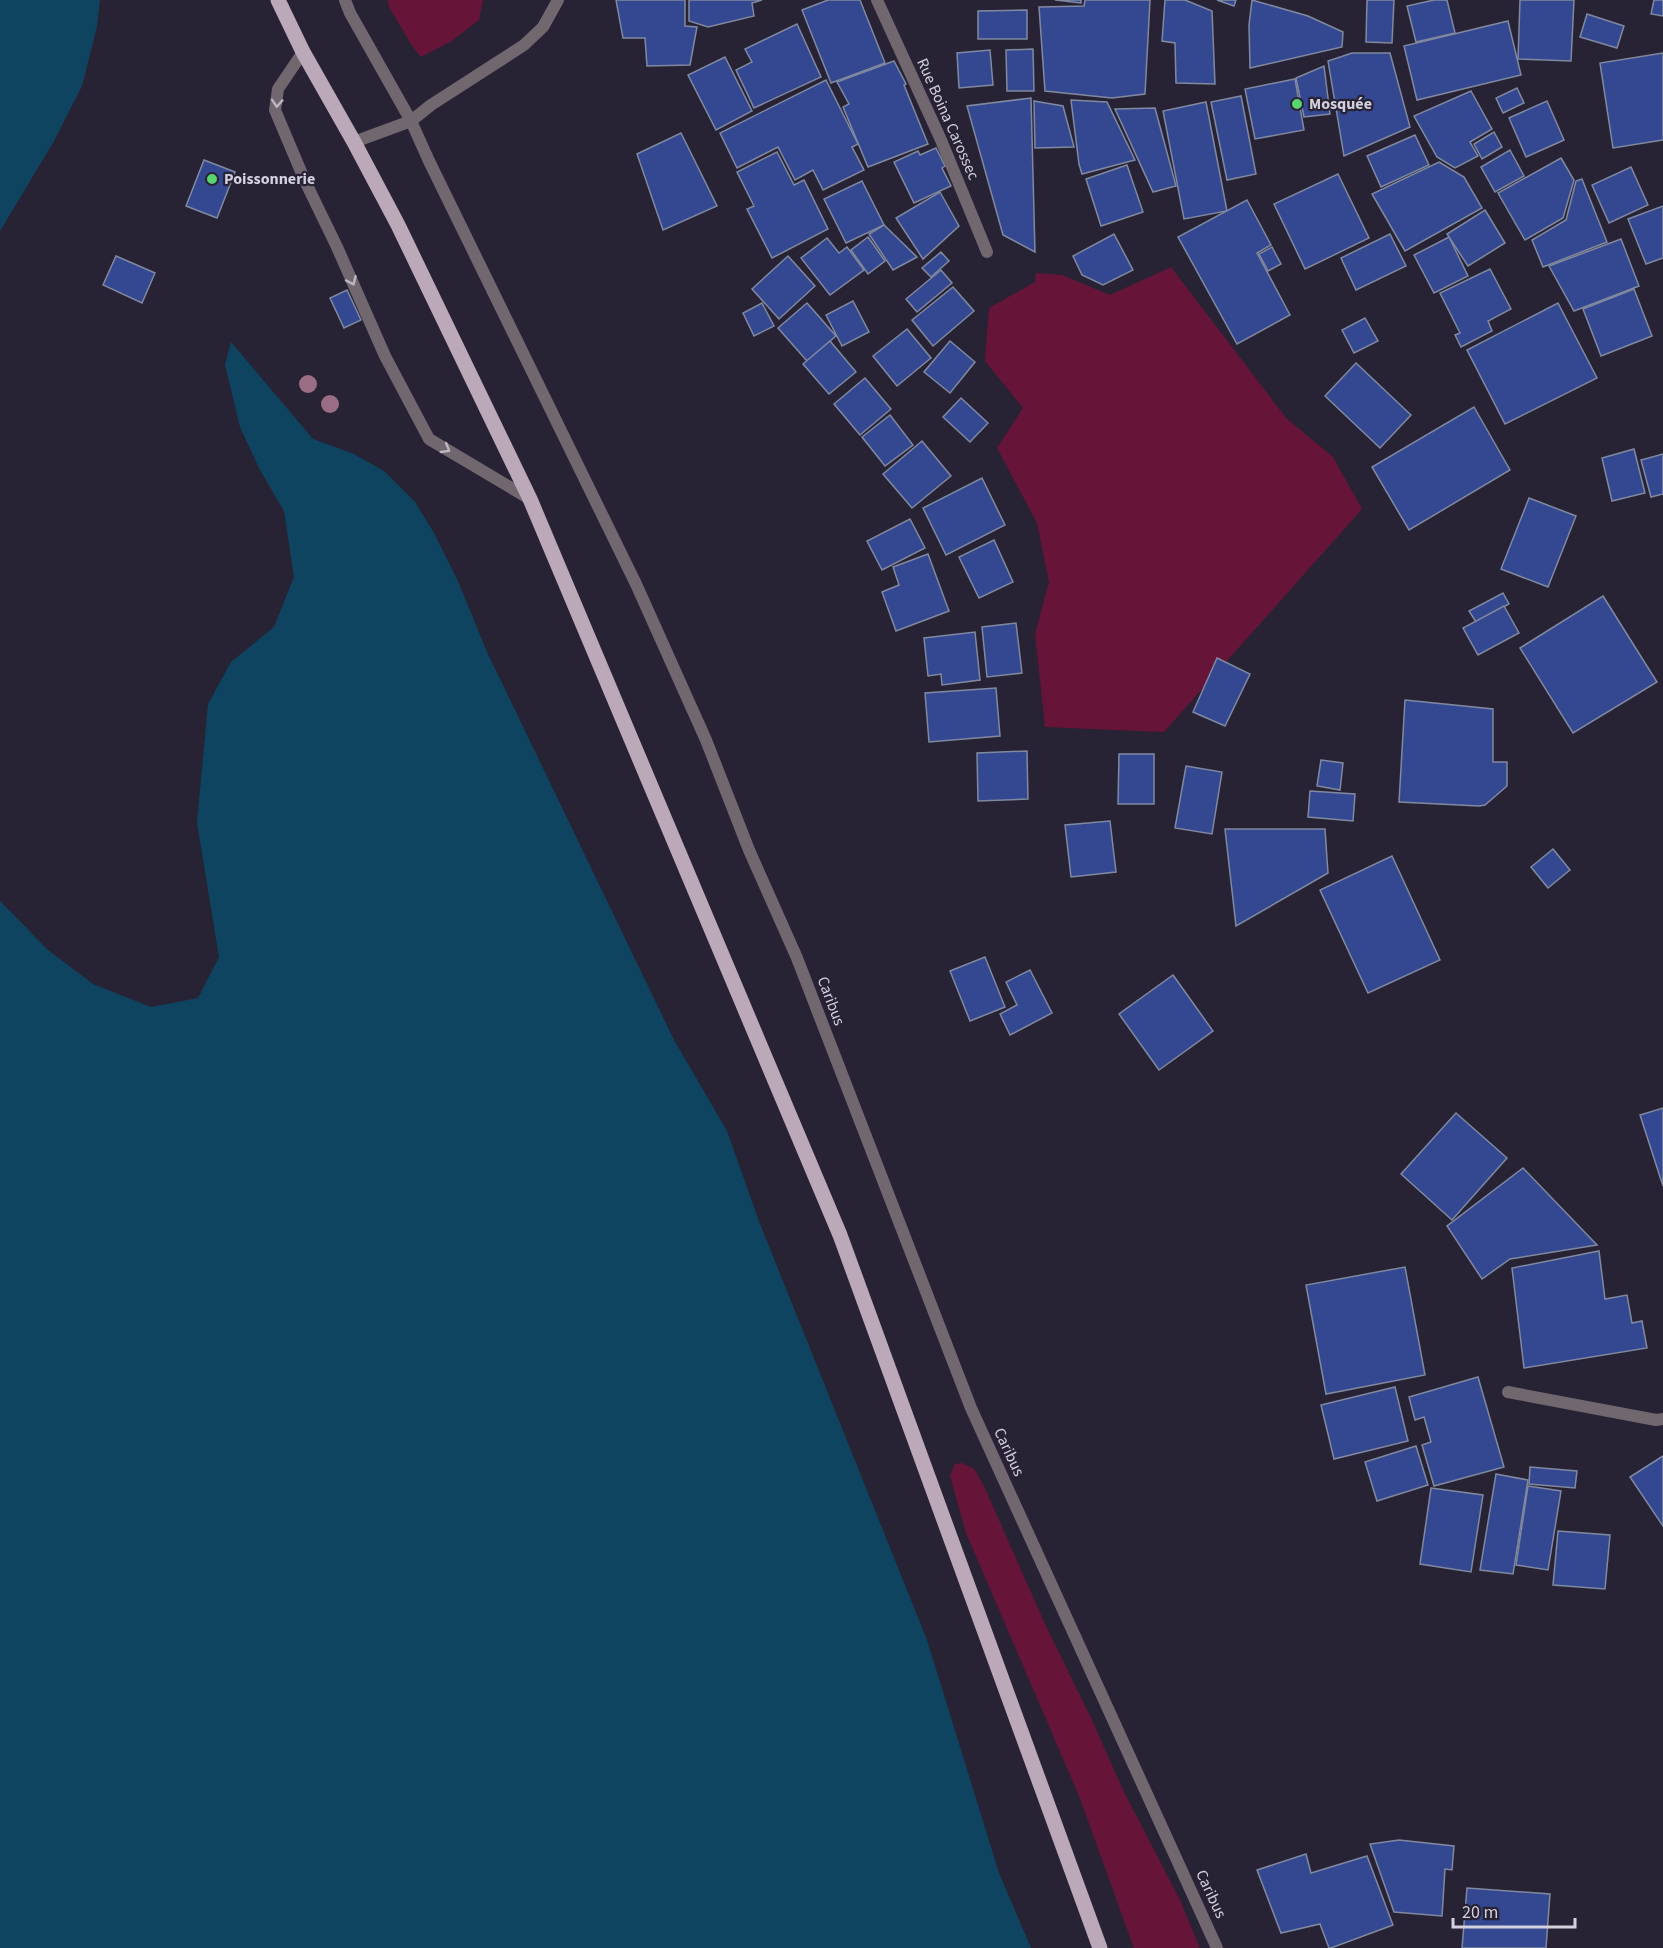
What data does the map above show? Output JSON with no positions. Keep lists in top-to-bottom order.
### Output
{
  "streets": {
    "street": ["Rue Boina Carossec", "Caribus"]
  },
  "places": ["Mosquée", "Poissonnerie"],
  "scale_bar": "20 m"
}
